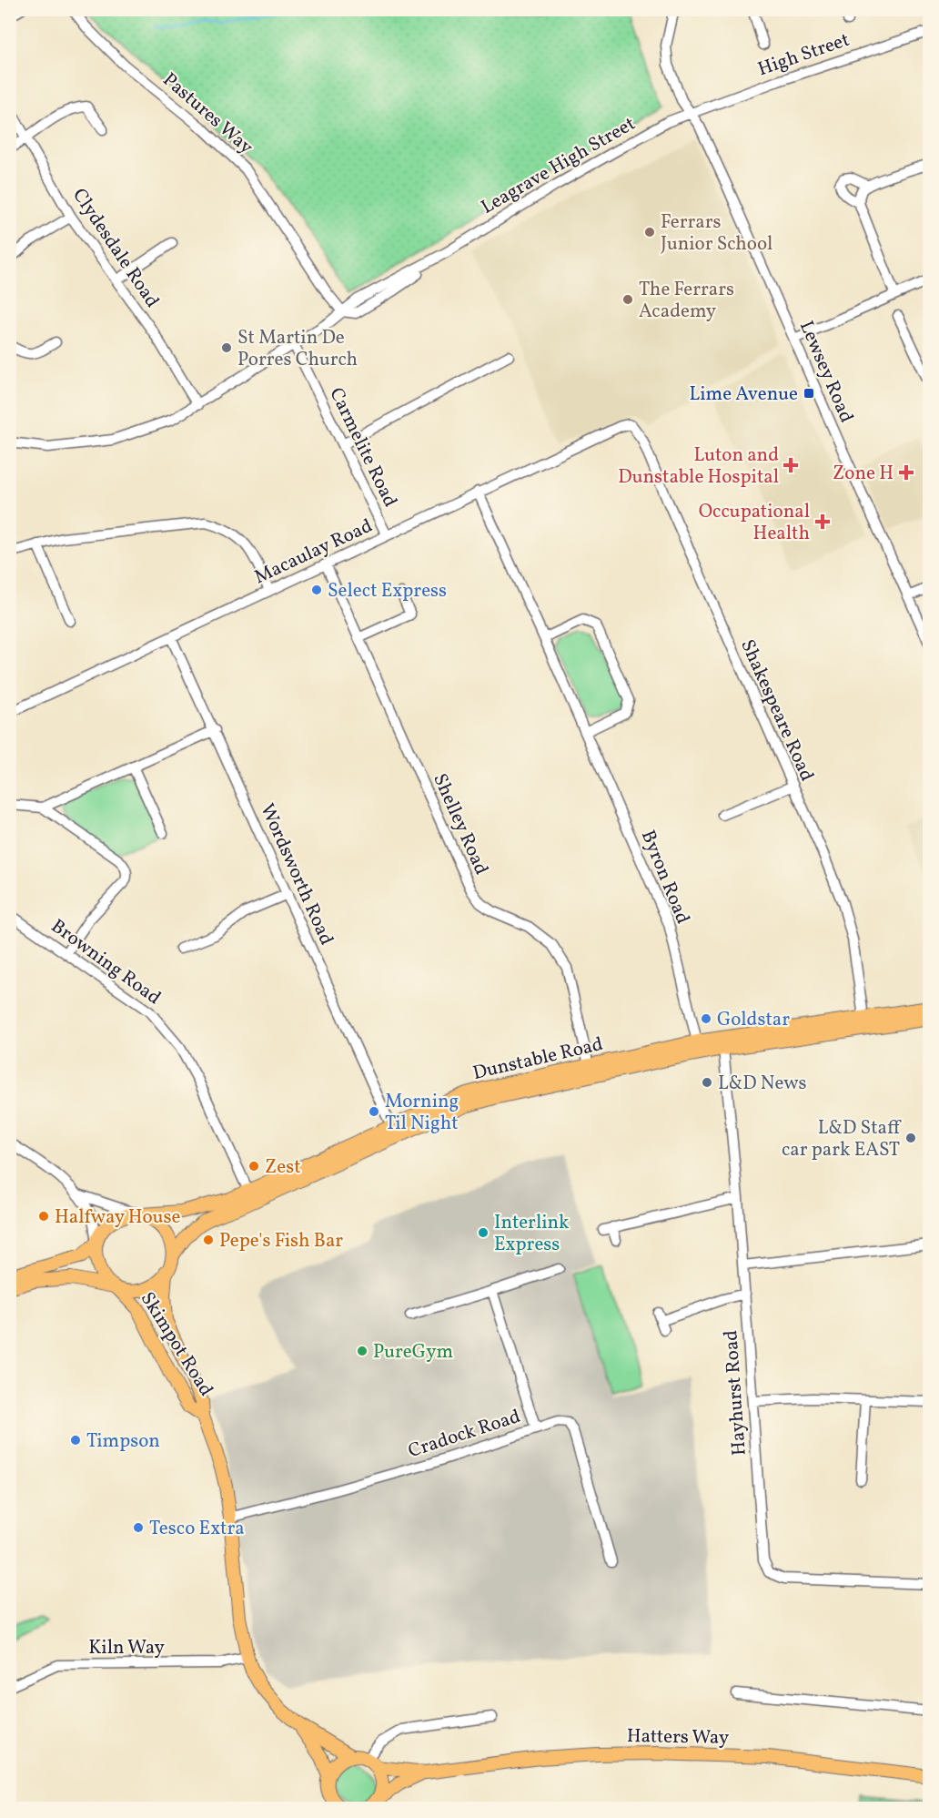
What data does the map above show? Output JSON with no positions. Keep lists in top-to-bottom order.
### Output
{
  "streets": {
    "main road": ["Dunstable Road", "Skimpot Road", "Hatters Way"],
    "street": [
      "High Street",
      "Pastures Way",
      "Leagrave High Street",
      "Clydesdale Road",
      "Lewsey Road",
      "Carmelite Road",
      "Macaulay Road",
      "Shakespeare Road",
      "Shelley Road",
      "Wordsworth Road",
      "Byron Road",
      "Browning Road",
      "Hayhurst Road",
      "Cradock Road",
      "Kiln Way"
    ]
  },
  "crossings": [
    ["High Street", "Leagrave High Street"],
    ["High Street", "Lewsey Road"],
    ["Pastures Way", "Leagrave High Street"],
    ["Leagrave High Street", "Clydesdale Road"],
    ["Leagrave High Street", "Lewsey Road"],
    ["Leagrave High Street", "Carmelite Road"],
    ["Carmelite Road", "Macaulay Road"],
    ["Macaulay Road", "Shakespeare Road"],
    ["Macaulay Road", "Shelley Road"],
    ["Macaulay Road", "Wordsworth Road"],
    ["Macaulay Road", "Byron Road"],
    ["Shakespeare Road", "Dunstable Road"],
    ["Shelley Road", "Dunstable Road"],
    ["Wordsworth Road", "Dunstable Road"],
    ["Byron Road", "Dunstable Road"],
    ["Browning Road", "Dunstable Road"],
    ["Dunstable Road", "Skimpot Road"],
    ["Dunstable Road", "Hayhurst Road"],
    ["Skimpot Road", "Cradock Road"],
    ["Skimpot Road", "Kiln Way"],
    ["Skimpot Road", "Hatters Way"]
  ],
  "places": {
    "other": [
      "Ferrars Junior School",
      "The Ferrars Academy",
      "St Martin De Porres Church",
      "Select Express",
      "Goldstar",
      "L&D News",
      "Morning Til Night",
      "L&D Staff car park EAST",
      "Zest",
      "Halfway House",
      "Interlink Express",
      "Pepe's Fish Bar",
      "PureGym",
      "Timpson",
      "Tesco Extra"
    ],
    "transit": ["Lime Avenue"],
    "health": ["Luton and Dunstable Hospital", "Zone H", "Occupational Health"]
  }
}
